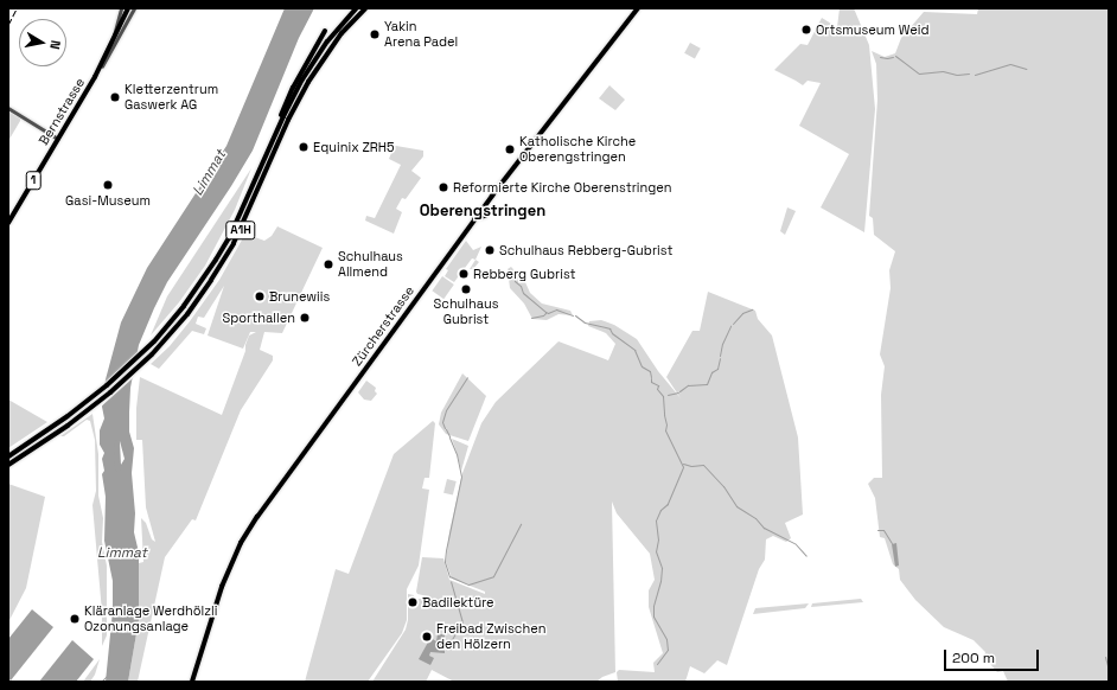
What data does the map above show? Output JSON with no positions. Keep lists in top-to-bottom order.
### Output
{
  "streets": {
    "highway": ["A1H"],
    "main road": ["Bernstrasse", "1", "Zürcherstrasse"]
  },
  "districts": ["Oberengstringen"],
  "water": ["Limmat"],
  "places": [
    "Ortsmuseum Weid",
    "Yakin Arena Padel",
    "Kletterzentrum Gaswerk AG",
    "Equinix ZRH5",
    "Katholische Kirche Oberengstringen",
    "Gasi-Museum",
    "Reformierte Kirche Oberenstringen",
    "Schulhaus Rebberg-Gubrist",
    "Schulhaus Allmend",
    "Rebberg Gubrist",
    "Schulhaus Gubrist",
    "Brunewiis",
    "Sporthallen",
    "Badilektüre",
    "Kläranlage Werdhölzli Ozonungsanlage",
    "Freibad Zwischen den Hölzern"
  ],
  "scale_bar": "200 m",
  "north": "right"
}
